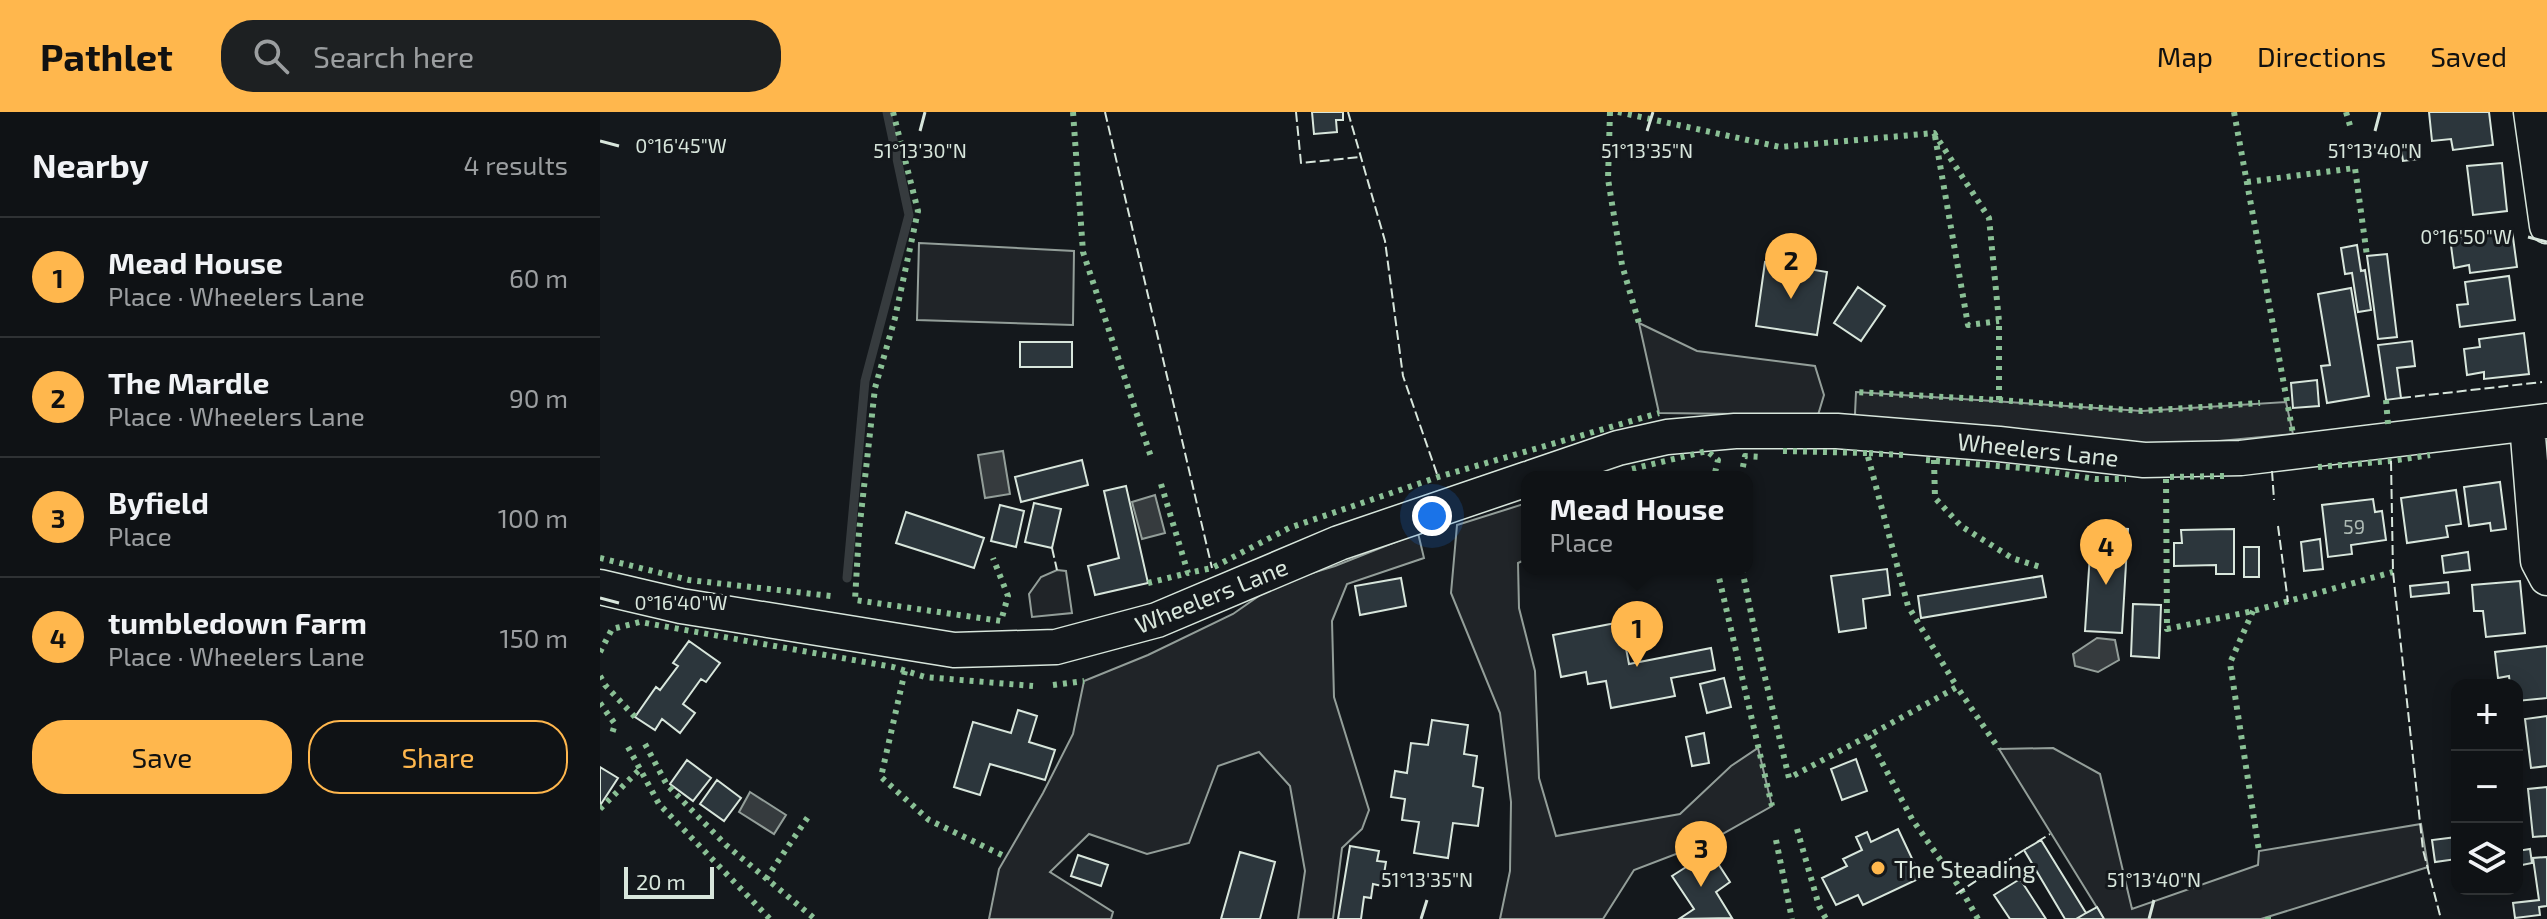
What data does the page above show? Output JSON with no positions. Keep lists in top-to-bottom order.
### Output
{
  "streets": {
    "street": ["Wheelers Lane"]
  },
  "places": ["The Steading"],
  "house_numbers": ["59"],
  "scale_bar": "20 m",
  "page": {
    "header": "Pathlet",
    "search": "Search here",
    "nav": ["Map", "Directions", "Saved"],
    "heading": ["Nearby", "4 results"],
    "list": [
      {
        "mark": "1",
        "name": "Mead House",
        "note": "Place · Wheelers Lane",
        "value": "60 m"
      },
      {
        "mark": "2",
        "name": "The Mardle",
        "note": "Place · Wheelers Lane",
        "value": "90 m"
      },
      {
        "mark": "3",
        "name": "Byfield",
        "note": "Place",
        "value": "100 m"
      },
      {
        "mark": "4",
        "name": "tumbledown Farm",
        "note": "Place · Wheelers Lane",
        "value": "150 m"
      }
    ],
    "pins": [
      "2",
      "4",
      "1",
      "3"
    ],
    "popup": ["Mead House", "Place"],
    "map_buttons": ["+", "−"],
    "buttons": ["Save", "Share"],
    "scale": "20 m"
  },
  "coordinates": [
    "0°16'45\"W",
    "51°13'30\"N",
    "51°13'35\"N",
    "51°13'40\"N",
    "0°16'50\"W",
    "0°16'40\"W"
  ]
}
